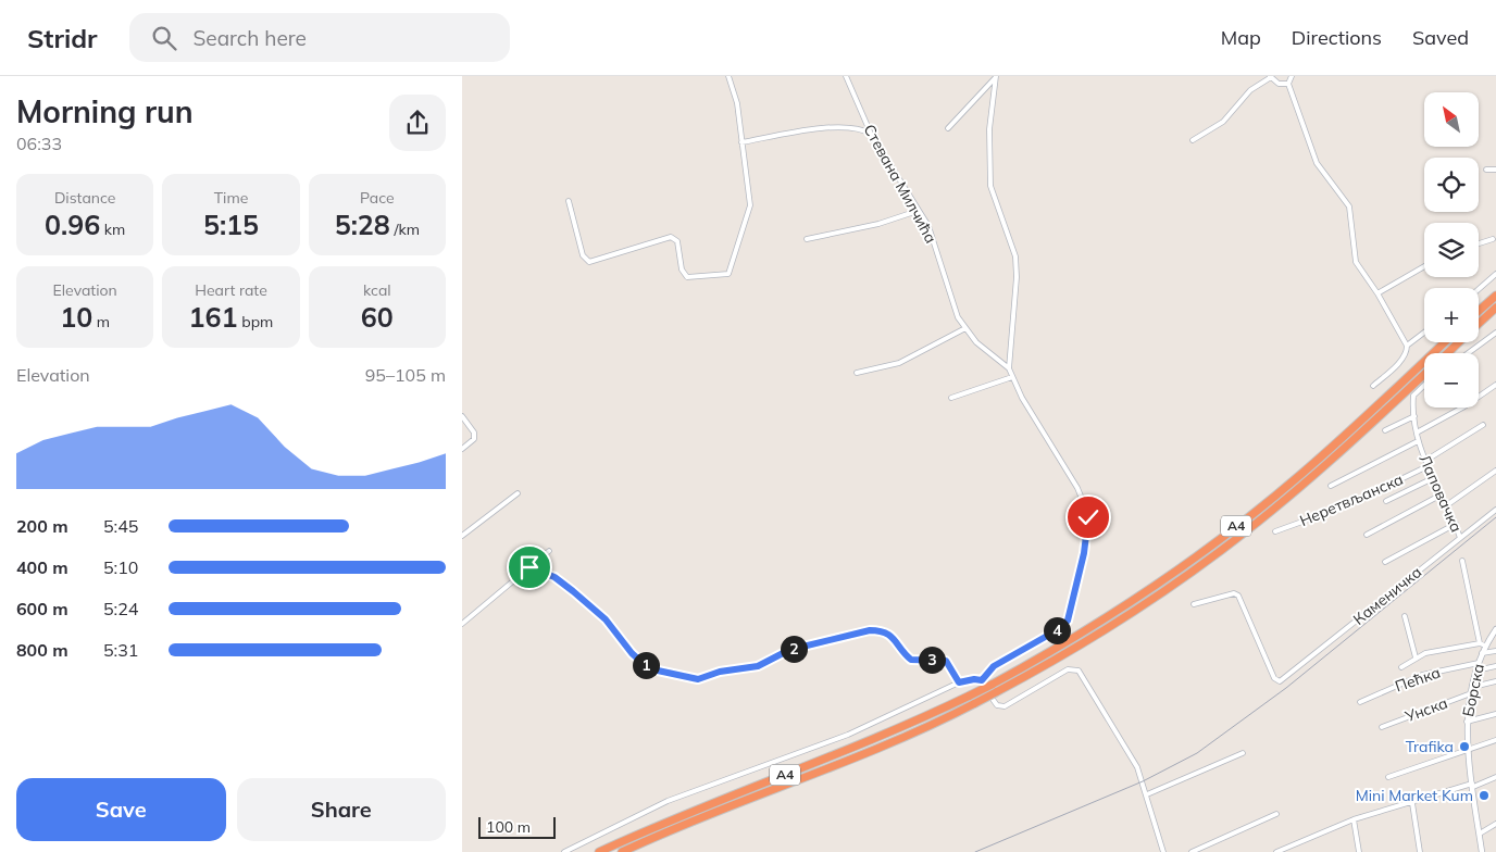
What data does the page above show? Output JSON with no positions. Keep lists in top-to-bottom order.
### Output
{
  "streets": {
    "highway": ["A4"],
    "street": [
      "Стевана Милчића",
      "Лаповачка",
      "Неретвљанска",
      "Каменичка",
      "Пећка",
      "Борска",
      "Унска"
    ]
  },
  "crossings": [
    ["Лаповачка", "Неретвљанска"],
    ["Лаповачка", "Каменичка"],
    ["Пећка", "Борска"],
    ["Борска", "Унска"]
  ],
  "places": ["Trafika", "Mini Market Kum"],
  "scale_bar": "100 m",
  "north": "top left",
  "page": {
    "header": "Stridr",
    "search": "Search here",
    "nav": ["Map", "Directions", "Saved"],
    "heading": ["Morning run", "06:33"],
    "map_buttons": ["+", "−"],
    "stats": [
      ["Distance", "0.96 km"],
      ["Time", "5:15"],
      ["Pace", "5:28 /km"],
      ["Elevation", "10 m"],
      ["Heart rate", "161 bpm"],
      ["kcal", "60"]
    ],
    "chart": ["Elevation", "95–105 m"],
    "list": [
      {
        "name": "200 m",
        "note": "5:45"
      },
      {
        "name": "400 m",
        "note": "5:10"
      },
      {
        "name": "600 m",
        "note": "5:24"
      },
      {
        "name": "800 m",
        "note": "5:31"
      }
    ],
    "pins": [
      "4",
      "2",
      "3",
      "1"
    ],
    "buttons": ["Save", "Share"],
    "scale": "100 m"
  }
}
